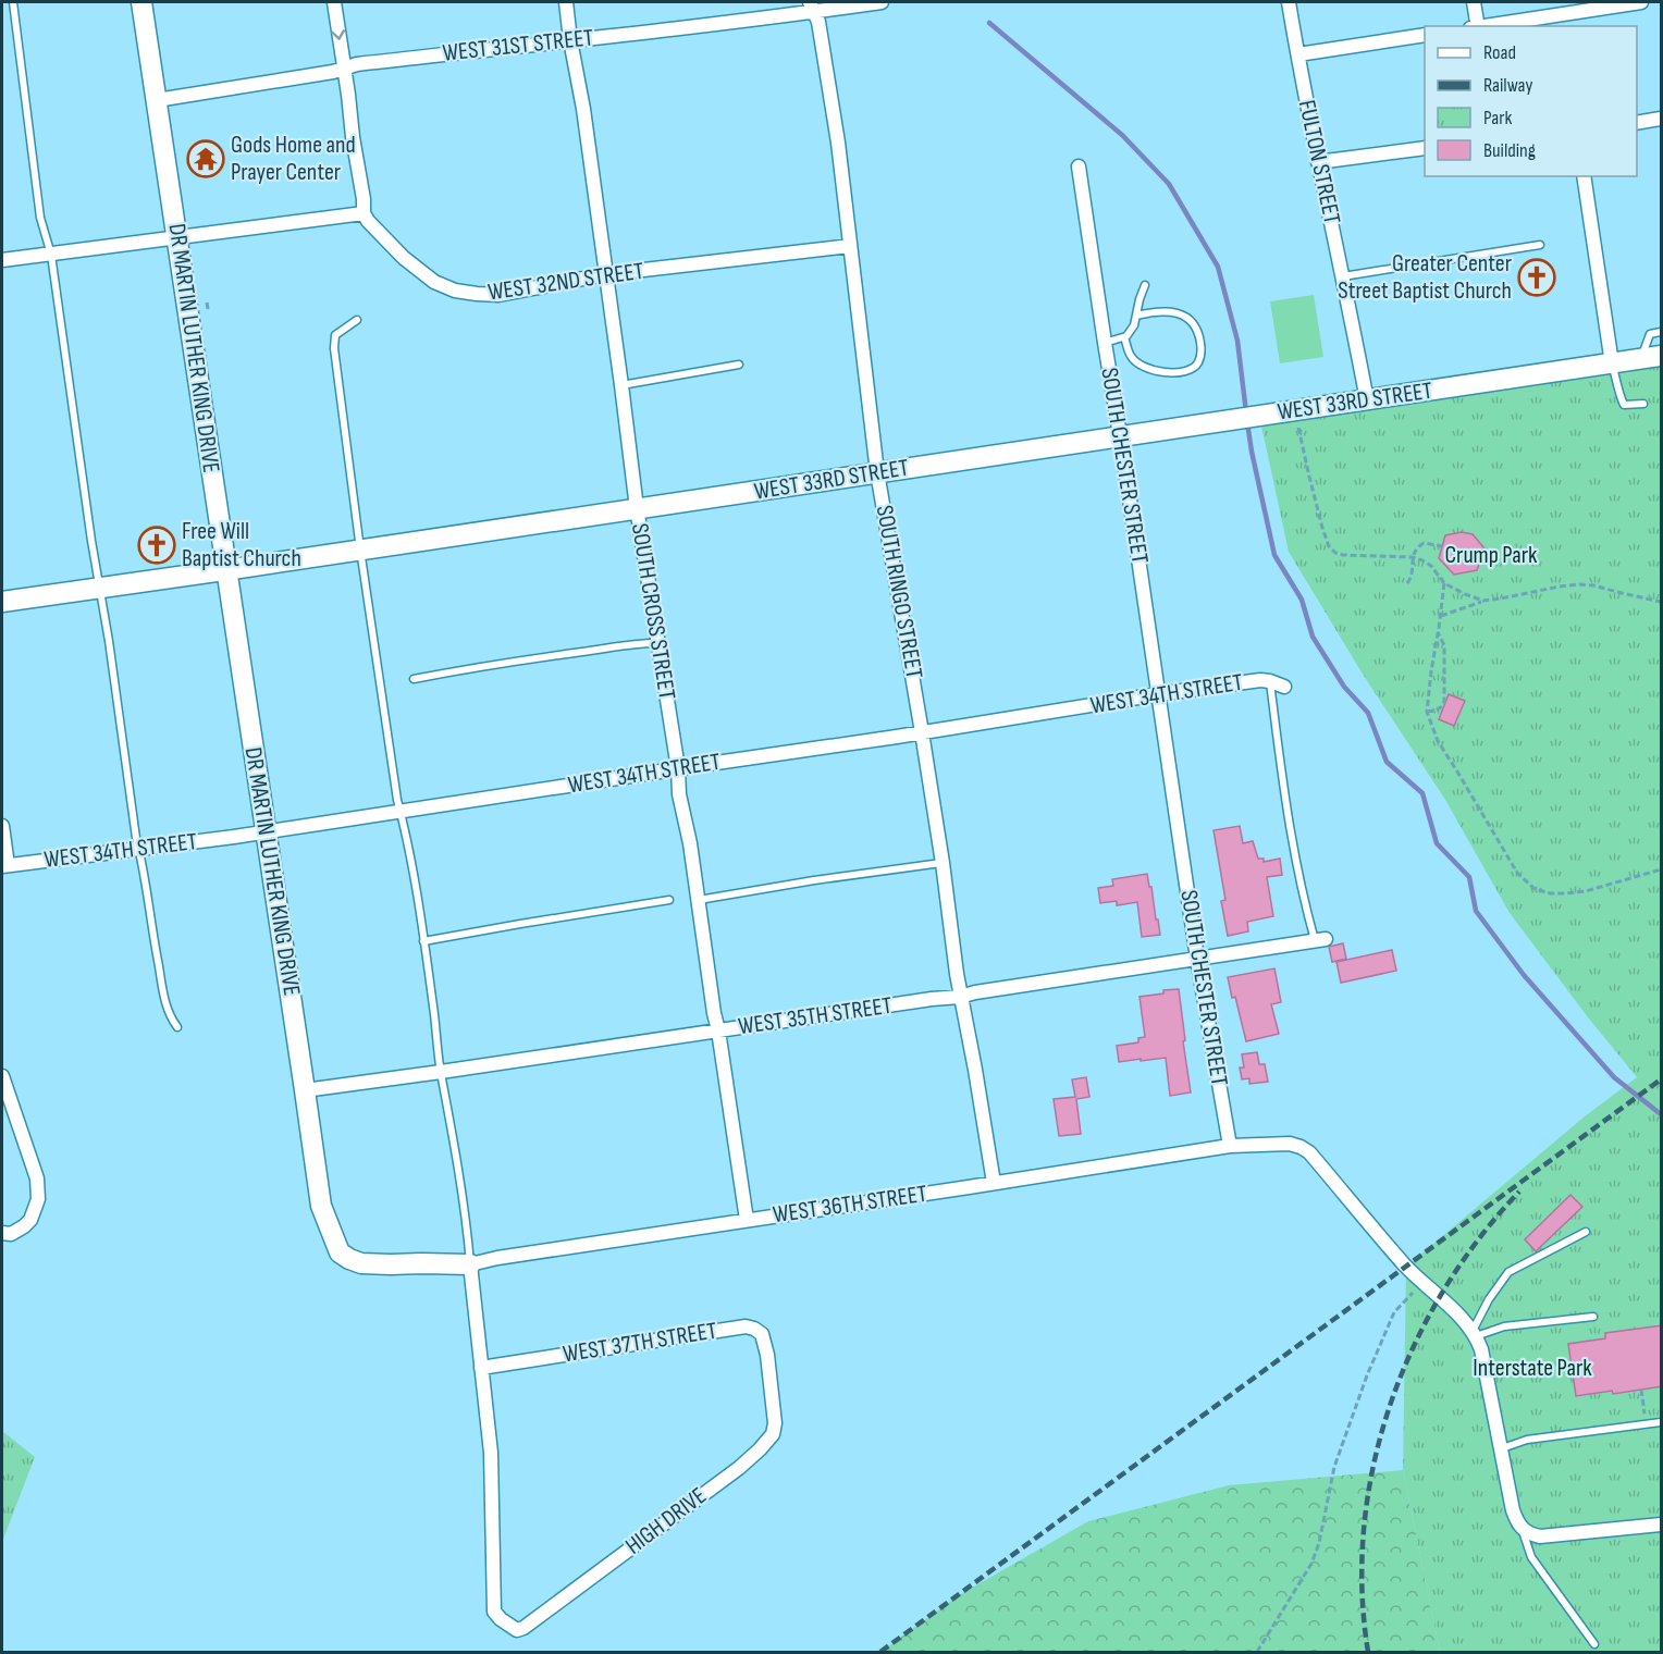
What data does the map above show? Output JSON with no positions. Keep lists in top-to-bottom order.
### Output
{
  "streets": {
    "street": [
      "WEST 31ST STREET",
      "FULTON STREET",
      "WEST 32ND STREET",
      "DR MARTIN LUTHER KING DRIVE",
      "WEST 33RD STREET",
      "SOUTH CHESTER STREET",
      "SOUTH RINGO STREET",
      "SOUTH CROSS STREET",
      "WEST 34TH STREET",
      "WEST 35TH STREET",
      "WEST 36TH STREET",
      "WEST 37TH STREET",
      "HIGH DRIVE"
    ]
  },
  "crossings": [
    ["WEST 31ST STREET", "DR MARTIN LUTHER KING DRIVE"],
    ["WEST 31ST STREET", "SOUTH RINGO STREET"],
    ["WEST 31ST STREET", "SOUTH CROSS STREET"],
    ["FULTON STREET", "WEST 33RD STREET"],
    ["WEST 32ND STREET", "SOUTH RINGO STREET"],
    ["WEST 32ND STREET", "SOUTH CROSS STREET"],
    ["DR MARTIN LUTHER KING DRIVE", "WEST 33RD STREET"],
    ["DR MARTIN LUTHER KING DRIVE", "WEST 34TH STREET"],
    ["DR MARTIN LUTHER KING DRIVE", "WEST 35TH STREET"],
    ["DR MARTIN LUTHER KING DRIVE", "WEST 36TH STREET"],
    ["WEST 33RD STREET", "SOUTH CHESTER STREET"],
    ["WEST 33RD STREET", "SOUTH RINGO STREET"],
    ["WEST 33RD STREET", "SOUTH CROSS STREET"],
    ["SOUTH CHESTER STREET", "WEST 34TH STREET"],
    ["SOUTH CHESTER STREET", "WEST 35TH STREET"],
    ["SOUTH CHESTER STREET", "WEST 36TH STREET"],
    ["SOUTH RINGO STREET", "WEST 34TH STREET"],
    ["SOUTH RINGO STREET", "WEST 35TH STREET"],
    ["SOUTH RINGO STREET", "WEST 36TH STREET"],
    ["SOUTH CROSS STREET", "WEST 34TH STREET"],
    ["SOUTH CROSS STREET", "WEST 35TH STREET"],
    ["SOUTH CROSS STREET", "WEST 36TH STREET"],
    ["WEST 37TH STREET", "HIGH DRIVE"]
  ],
  "parks": ["Crump Park", "Interstate Park"],
  "places": {
    "temple": ["Gods Home and Prayer Center"],
    "church": ["Greater Center Street Baptist Church", "Free Will Baptist Church"]
  },
  "legend": [
    "Road",
    "Railway",
    "Park",
    "Building"
  ]
}
